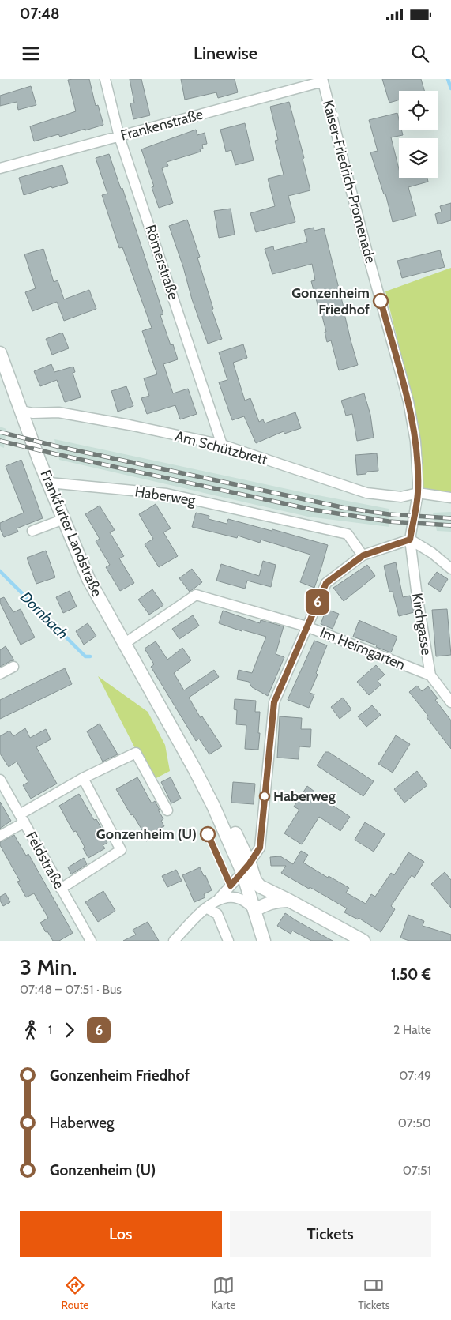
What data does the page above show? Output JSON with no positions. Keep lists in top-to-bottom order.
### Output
{
  "streets": {
    "street": [
      "Frankenstraße",
      "Kaiser-Friedrich-Promenade",
      "Römerstraße",
      "Am Schützbrett",
      "Haberweg",
      "Frankfurter Landstraße",
      "Kirchgasse",
      "Im Heimgarten",
      "Feldstraße"
    ]
  },
  "crossings": [
    ["Frankenstraße", "Kaiser-Friedrich-Promenade"],
    ["Frankenstraße", "Römerstraße"],
    ["Kaiser-Friedrich-Promenade", "Am Schützbrett"],
    ["Kaiser-Friedrich-Promenade", "Kirchgasse"],
    ["Römerstraße", "Am Schützbrett"],
    ["Am Schützbrett", "Frankfurter Landstraße"],
    ["Haberweg", "Frankfurter Landstraße"],
    ["Frankfurter Landstraße", "Im Heimgarten"],
    ["Kirchgasse", "Im Heimgarten"]
  ],
  "water": ["Dornbach"],
  "places": ["Gonzenheim Friedhof", "Haberweg", "Gonzenheim (U)"],
  "lines": ["bus line 6"],
  "page": {
    "status": "07:48",
    "header": "Linewise",
    "on_map": "6",
    "heading": ["3 Min.", "07:48 – 07:51 · Bus", "1.50 €"],
    "legs": ["1", "6", "2 Halte"],
    "list": [
      {
        "name": "Gonzenheim Friedhof",
        "value": "07:49"
      },
      {
        "name": "Haberweg",
        "value": "07:50"
      },
      {
        "name": "Gonzenheim (U)",
        "value": "07:51"
      }
    ],
    "buttons": ["Los", "Tickets"],
    "tabs": ["Route", "Karte", "Tickets"]
  }
}
